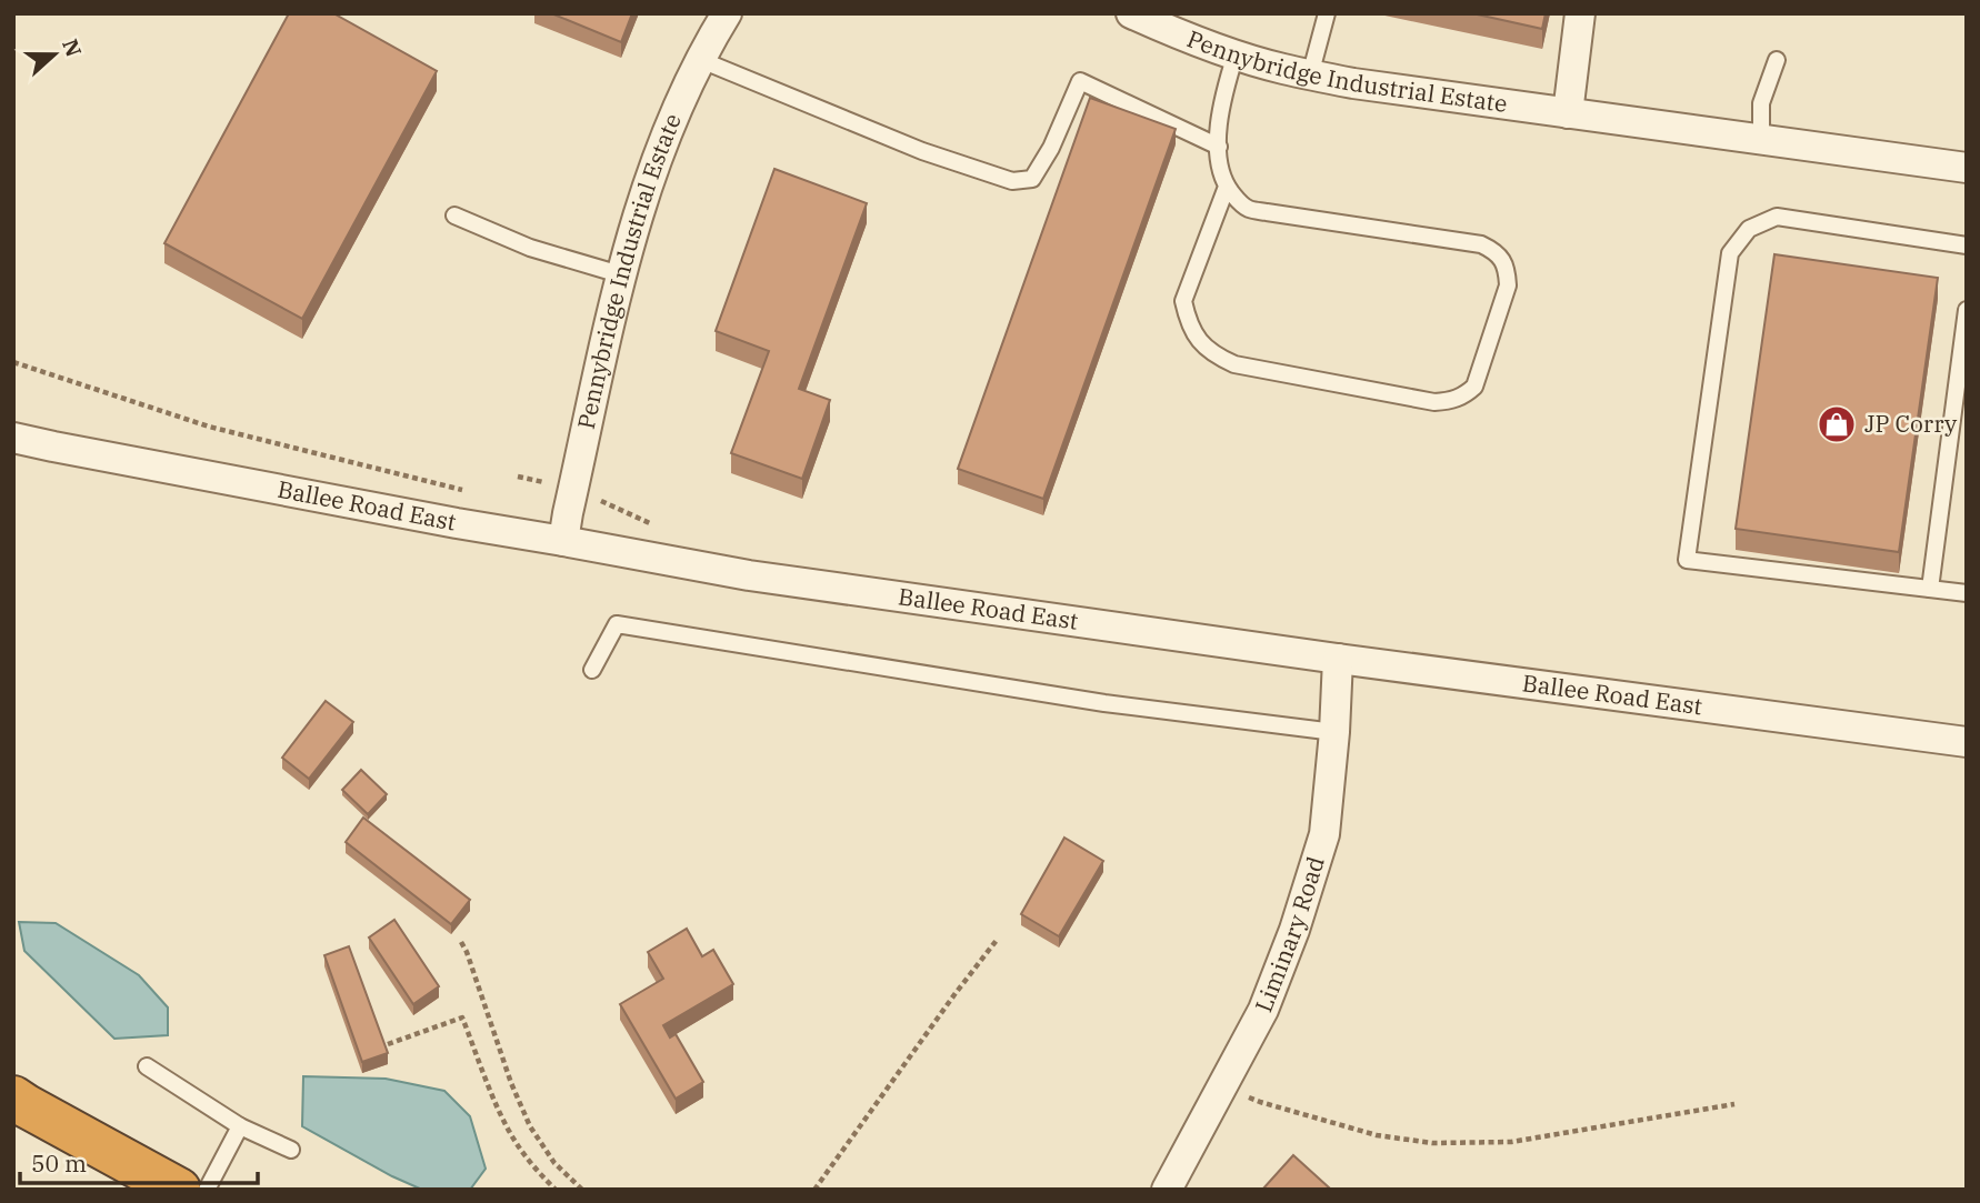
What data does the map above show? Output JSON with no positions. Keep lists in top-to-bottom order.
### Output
{
  "streets": {
    "street": ["Pennybridge Industrial Estate", "Ballee Road East", "Liminary Road"]
  },
  "crossings": [
    ["Pennybridge Industrial Estate", "Ballee Road East"],
    ["Ballee Road East", "Liminary Road"]
  ],
  "places": {
    "shop": ["JP Corry"]
  },
  "scale_bar": "50 m",
  "north": "right"
}
